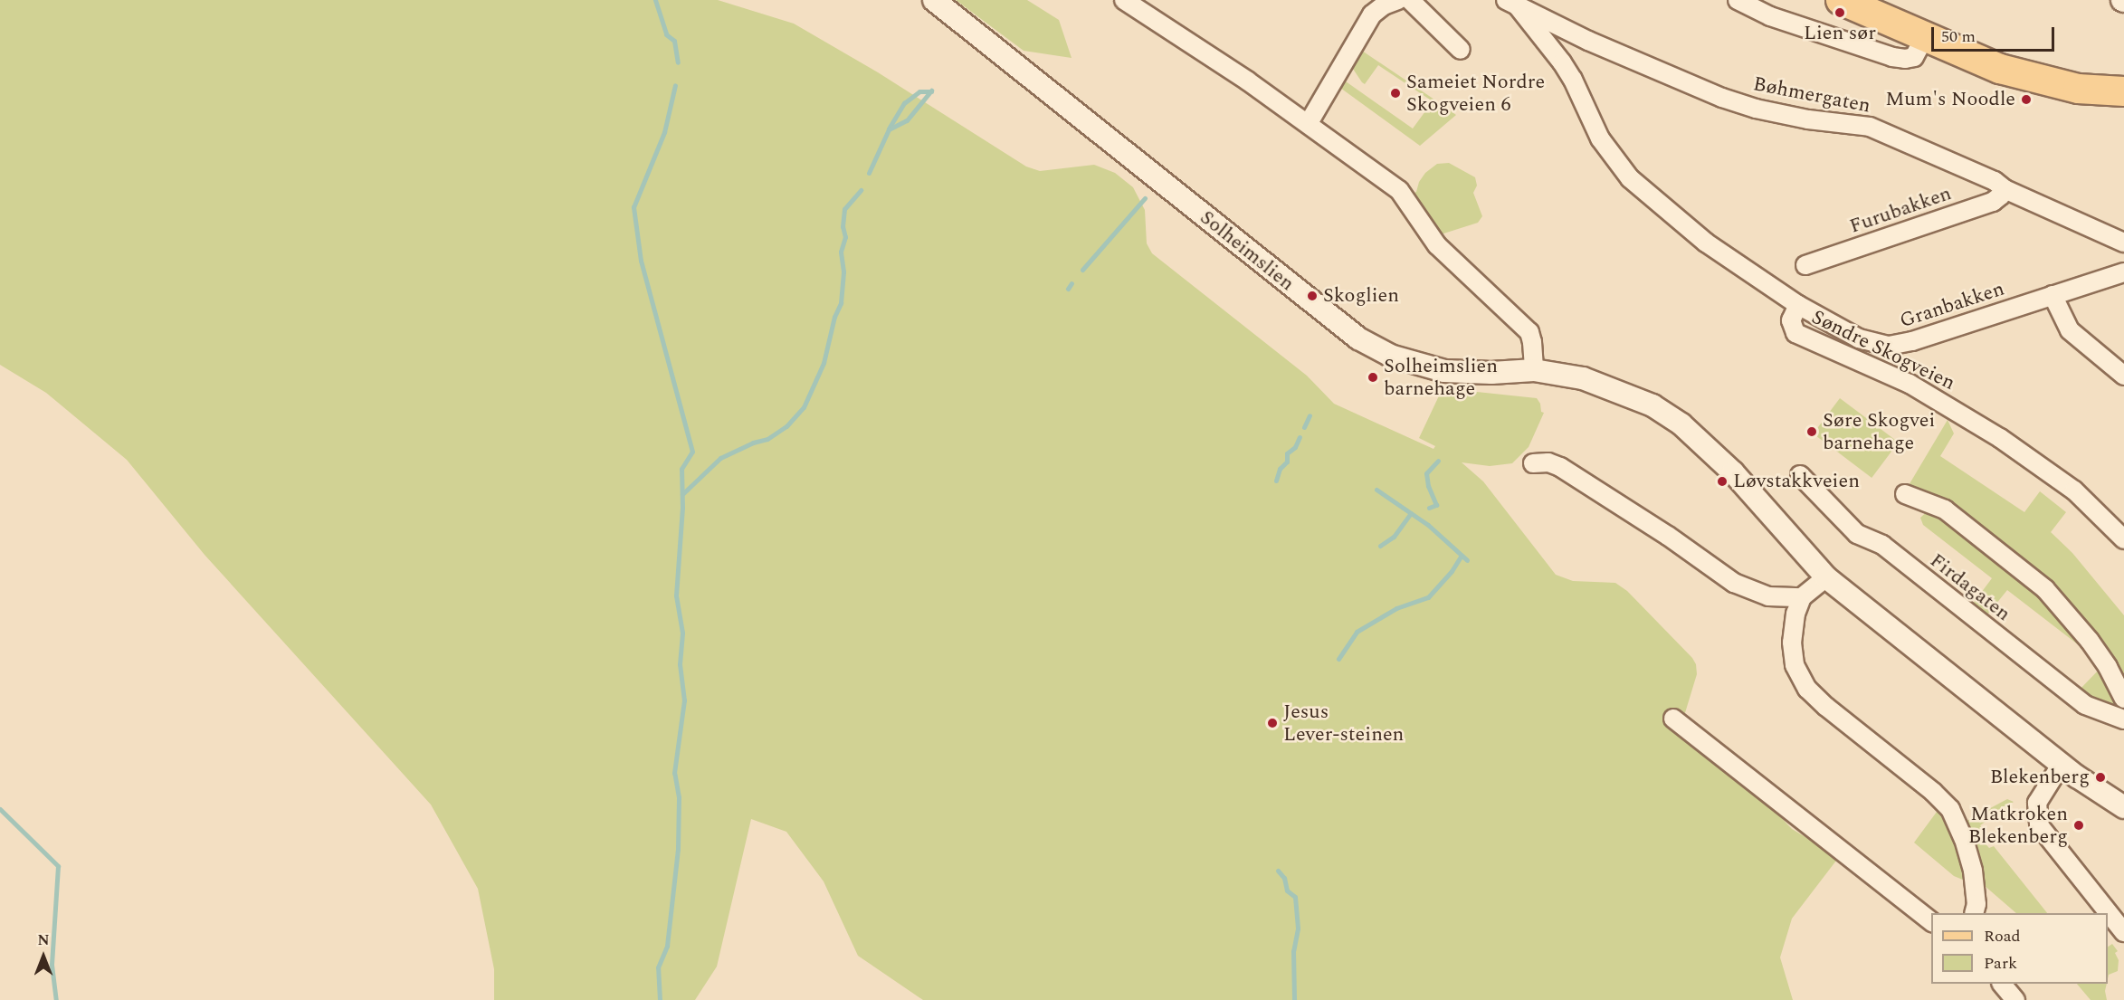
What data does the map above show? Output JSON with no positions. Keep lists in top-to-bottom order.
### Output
{
  "streets": {
    "street": [
      "Bøhmergaten",
      "Furubakken",
      "Solheimslien",
      "Granbakken",
      "Søndre Skogveien",
      "Firdagaten"
    ]
  },
  "crossings": [
    ["Bøhmergaten", "Furubakken"],
    ["Bøhmergaten", "Søndre Skogveien"],
    ["Granbakken", "Søndre Skogveien"]
  ],
  "places": [
    "Lien sør",
    "Sameiet Nordre Skogveien 6",
    "Mum's Noodle",
    "Skoglien",
    "Solheimslien barnehage",
    "Søre Skogvei barnehage",
    "Løvstakkveien",
    "Jesus Lever-steinen",
    "Blekenberg",
    "Matkroken Blekenberg"
  ],
  "legend": ["Road", "Park"],
  "scale_bar": "50 m",
  "north": "top"
}
